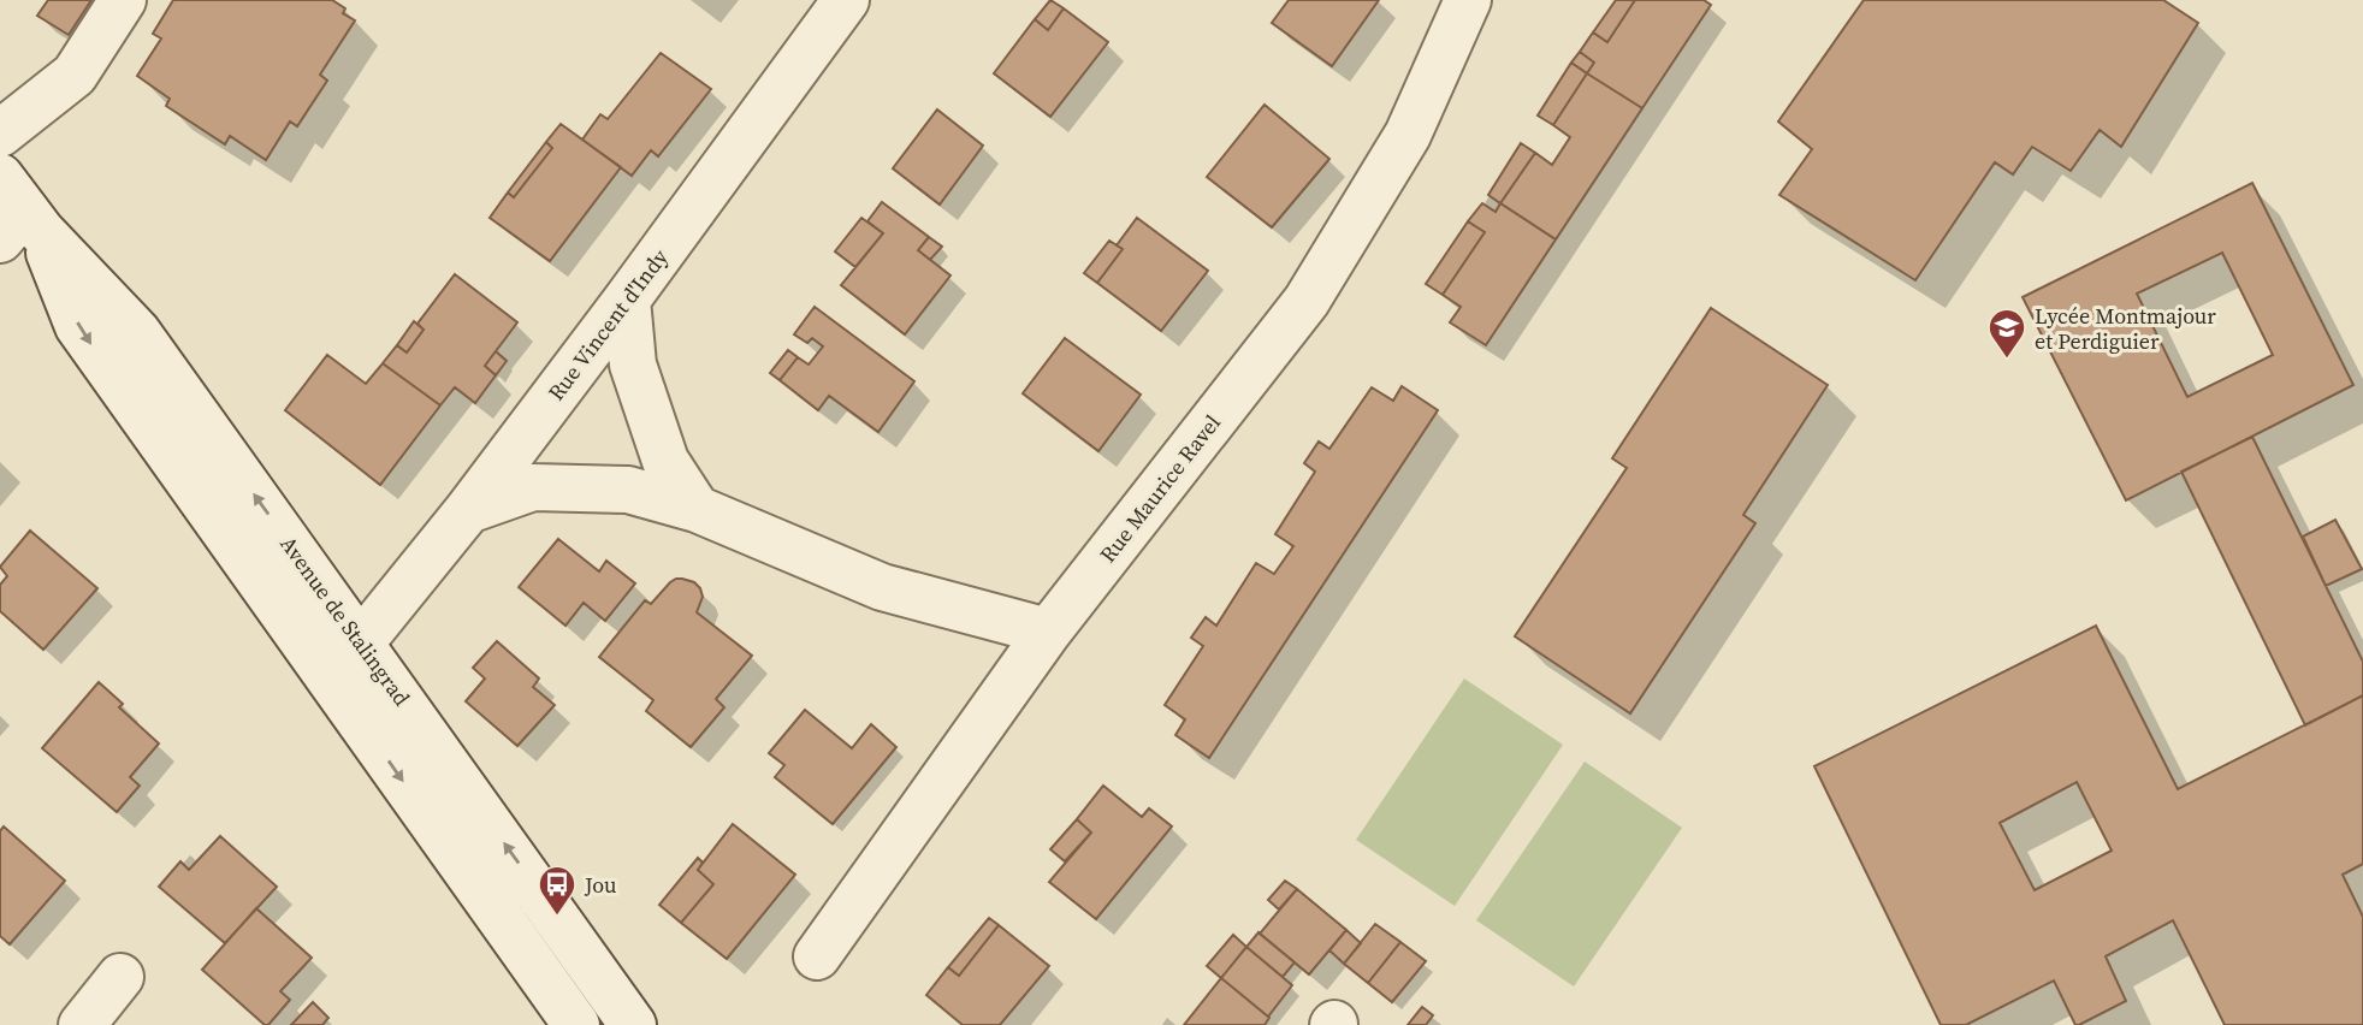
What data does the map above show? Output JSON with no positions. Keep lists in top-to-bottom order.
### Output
{
  "streets": {
    "street": ["Rue Vincent d'Indy", "Rue Maurice Ravel", "Avenue de Stalingrad"]
  },
  "crossings": [
    ["Rue Vincent d'Indy", "Avenue de Stalingrad"]
  ],
  "places": {
    "school or university": ["Lycée Montmajour et Perdiguier"],
    "bus stop": ["Jou"]
  }
}
